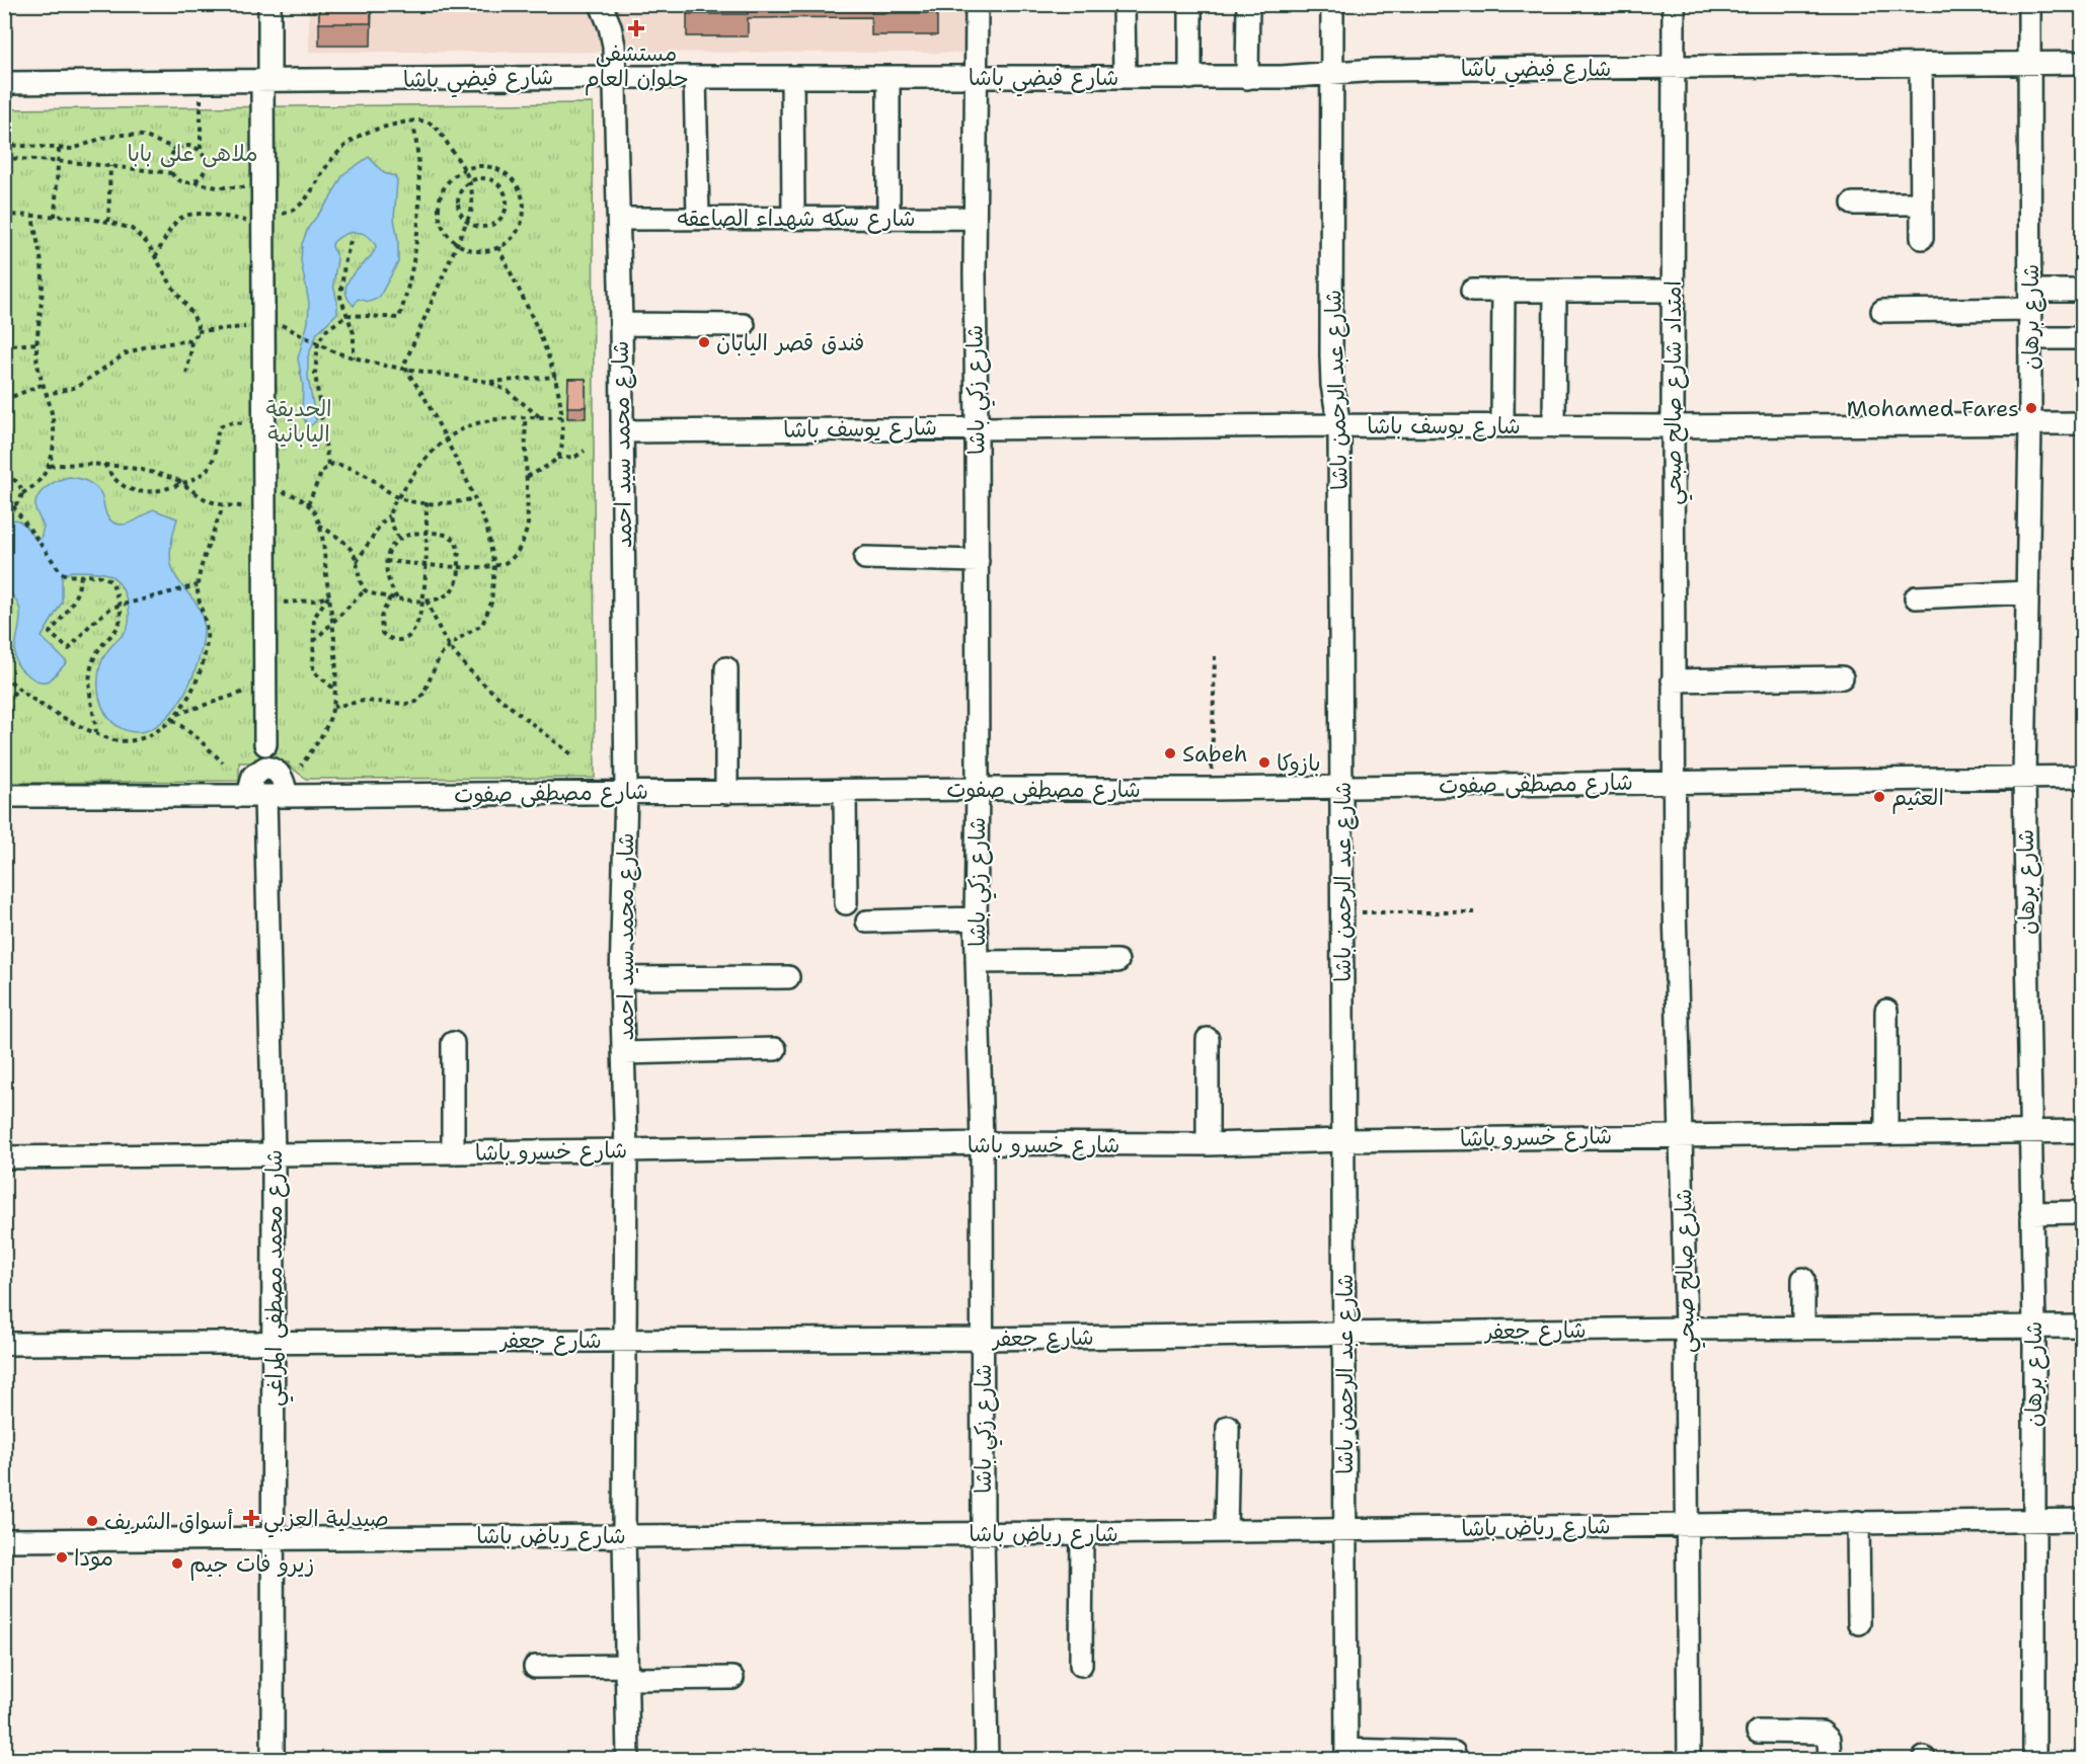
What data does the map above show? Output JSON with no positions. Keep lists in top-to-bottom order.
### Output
{
  "streets": {
    "street": [
      "شارع فيضي باشا",
      "شارع سكه شهداء الصاعقه",
      "شارع برهان",
      "شارع زكي باشا",
      "شارع عبد الرحمن باشا",
      "امتداد شارع صالح صبحي",
      "شارع يوسف باشا",
      "شارع محمد سيد احمد",
      "شارع مصطفى صفوت",
      "شارع خسرو باشا",
      "شارع صالح صبحي",
      "شارع محمد مصطفى المراغي",
      "شارع جعفر",
      "شارع رياض باشا"
    ]
  },
  "crossings": [
    ["شارع فيضي باشا", "شارع برهان"],
    ["شارع فيضي باشا", "شارع زكي باشا"],
    ["شارع فيضي باشا", "شارع عبد الرحمن باشا"],
    ["شارع فيضي باشا", "امتداد شارع صالح صبحي"],
    ["شارع فيضي باشا", "شارع محمد سيد احمد"],
    ["شارع سكه شهداء الصاعقه", "شارع زكي باشا"],
    ["شارع سكه شهداء الصاعقه", "شارع محمد سيد احمد"],
    ["شارع برهان", "شارع يوسف باشا"],
    ["شارع برهان", "شارع مصطفى صفوت"],
    ["شارع برهان", "شارع خسرو باشا"],
    ["شارع برهان", "شارع جعفر"],
    ["شارع برهان", "شارع رياض باشا"],
    ["شارع زكي باشا", "شارع يوسف باشا"],
    ["شارع زكي باشا", "شارع مصطفى صفوت"],
    ["شارع زكي باشا", "شارع خسرو باشا"],
    ["شارع زكي باشا", "شارع جعفر"],
    ["شارع زكي باشا", "شارع رياض باشا"],
    ["شارع عبد الرحمن باشا", "شارع يوسف باشا"],
    ["شارع عبد الرحمن باشا", "شارع مصطفى صفوت"],
    ["شارع عبد الرحمن باشا", "شارع خسرو باشا"],
    ["شارع عبد الرحمن باشا", "شارع جعفر"],
    ["شارع عبد الرحمن باشا", "شارع رياض باشا"],
    ["امتداد شارع صالح صبحي", "شارع يوسف باشا"],
    ["امتداد شارع صالح صبحي", "شارع مصطفى صفوت"],
    ["امتداد شارع صالح صبحي", "شارع صالح صبحي"],
    ["شارع يوسف باشا", "شارع محمد سيد احمد"],
    ["شارع محمد سيد احمد", "شارع مصطفى صفوت"],
    ["شارع محمد سيد احمد", "شارع خسرو باشا"],
    ["شارع محمد سيد احمد", "شارع جعفر"],
    ["شارع محمد سيد احمد", "شارع رياض باشا"],
    ["شارع مصطفى صفوت", "شارع صالح صبحي"],
    ["شارع مصطفى صفوت", "شارع محمد مصطفى المراغي"],
    ["شارع خسرو باشا", "شارع صالح صبحي"],
    ["شارع خسرو باشا", "شارع محمد مصطفى المراغي"],
    ["شارع صالح صبحي", "شارع جعفر"],
    ["شارع صالح صبحي", "شارع رياض باشا"],
    ["شارع محمد مصطفى المراغي", "شارع جعفر"],
    ["شارع محمد مصطفى المراغي", "شارع رياض باشا"]
  ],
  "parks": ["ملاهى على بابا", "الحديقة اليابانية"],
  "places": {
    "health": ["مستشفى حلوان العام", "صيدلية العزبي"],
    "other": [
      "فندق قصر اليابان",
      "Mohamed Fares",
      "Sabeh",
      "بازوكا",
      "العثيم",
      "أسواق الشريف",
      "مودا",
      "زيرو فات جيم"
    ]
  }
}
